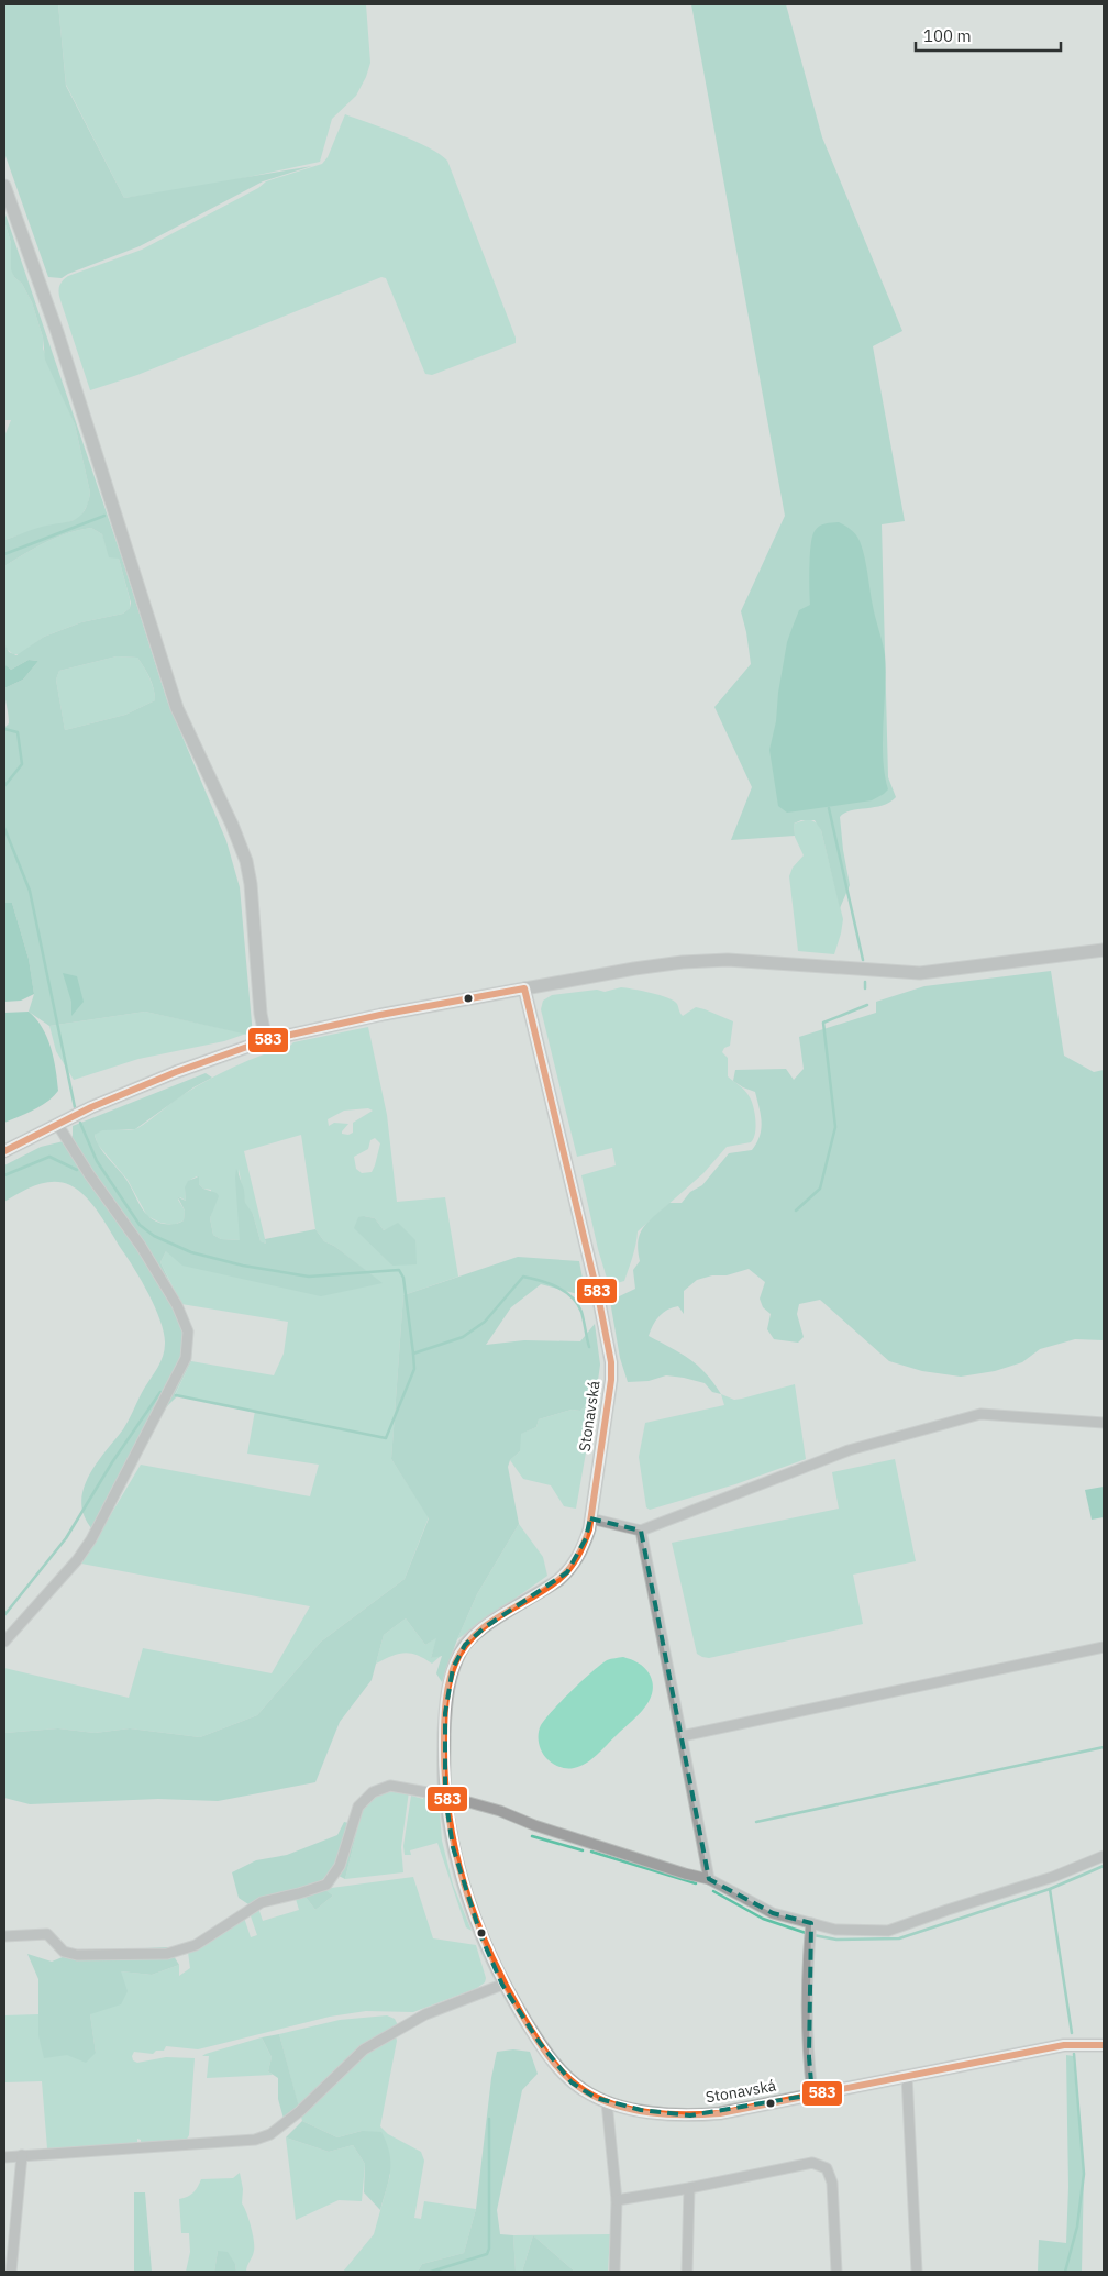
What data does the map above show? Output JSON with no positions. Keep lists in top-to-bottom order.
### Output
{
  "streets": {
    "street": ["Stonavská"]
  },
  "lines": ["transit line 583"],
  "scale_bar": "100 m"
}
